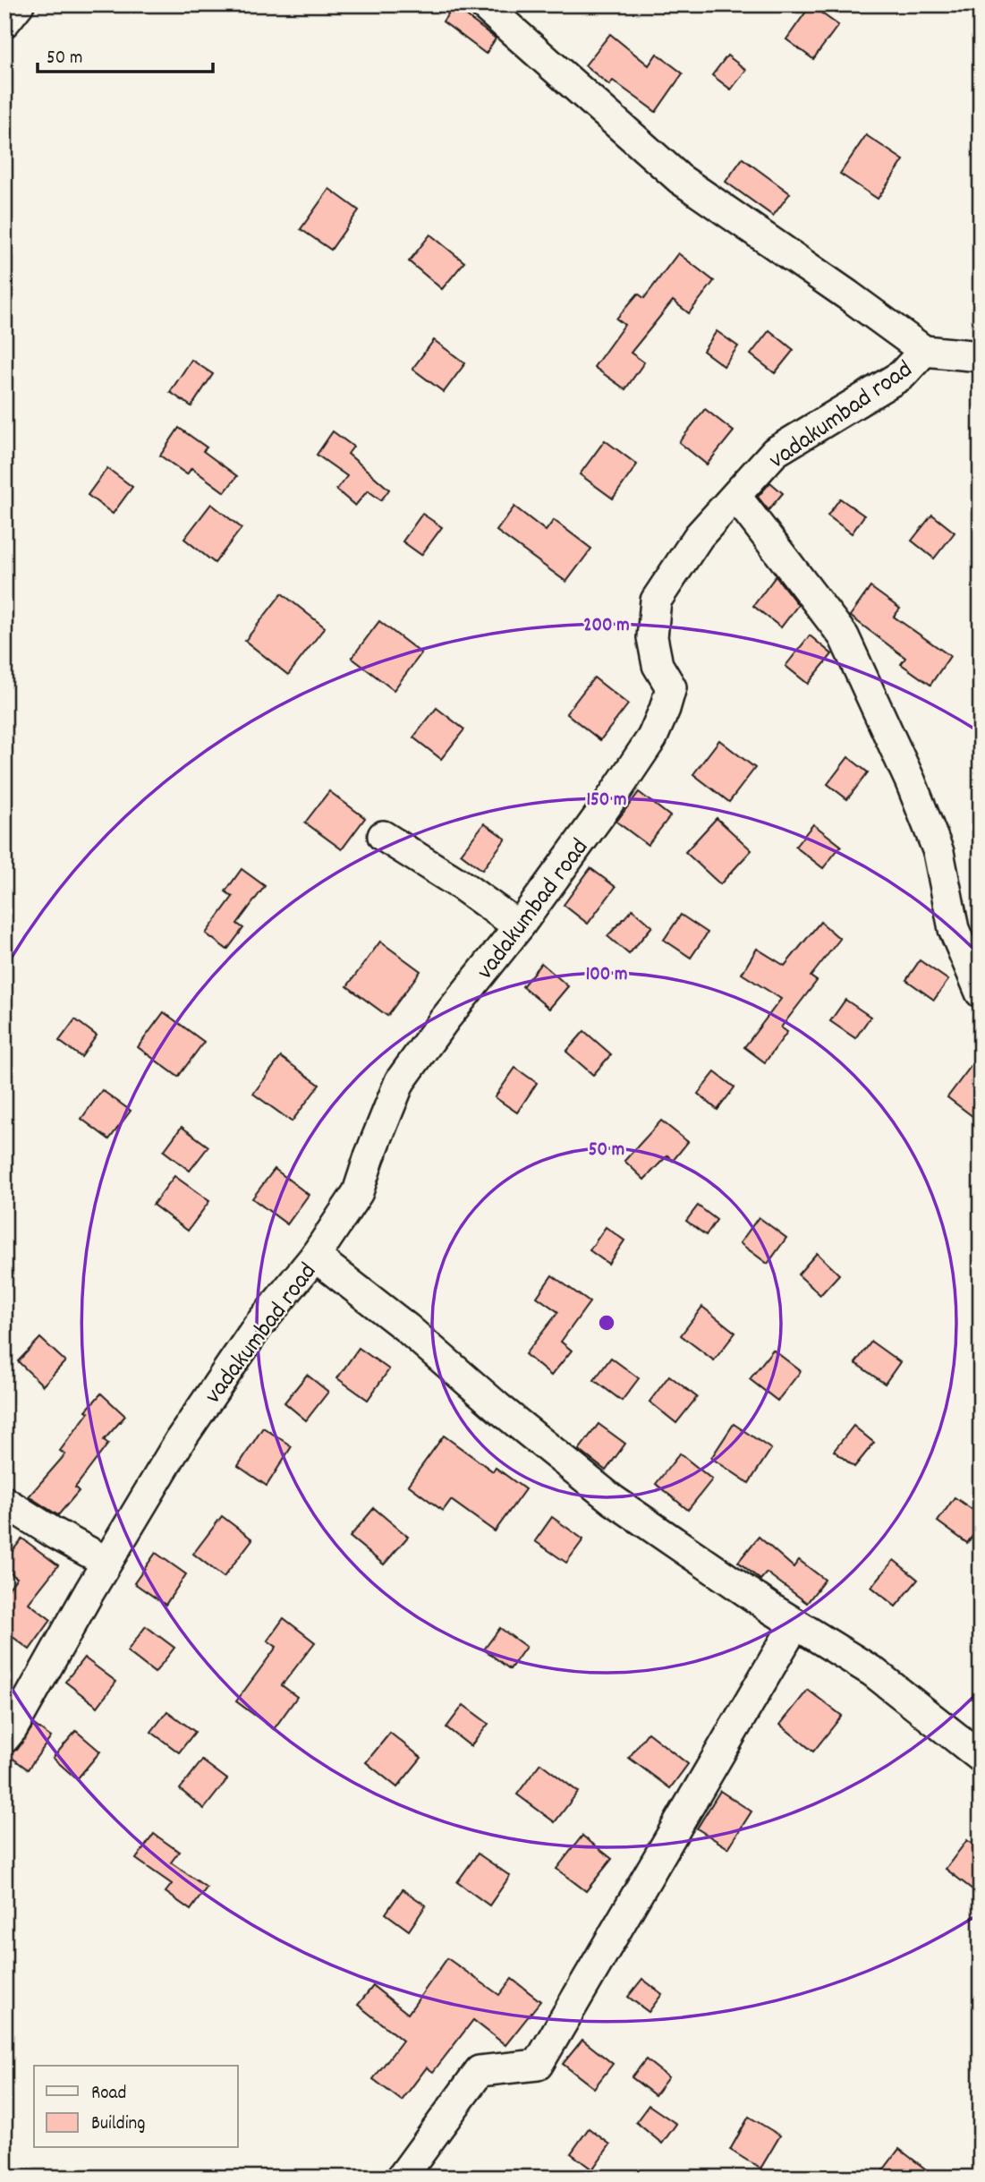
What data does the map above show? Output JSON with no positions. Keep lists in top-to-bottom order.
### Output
{
  "streets": {
    "street": ["vadakumbad road"]
  },
  "legend": ["Road", "Building"],
  "scale_bar": "50 m",
  "rings": [
    "200 m",
    "150 m",
    "100 m",
    "50 m"
  ]
}
